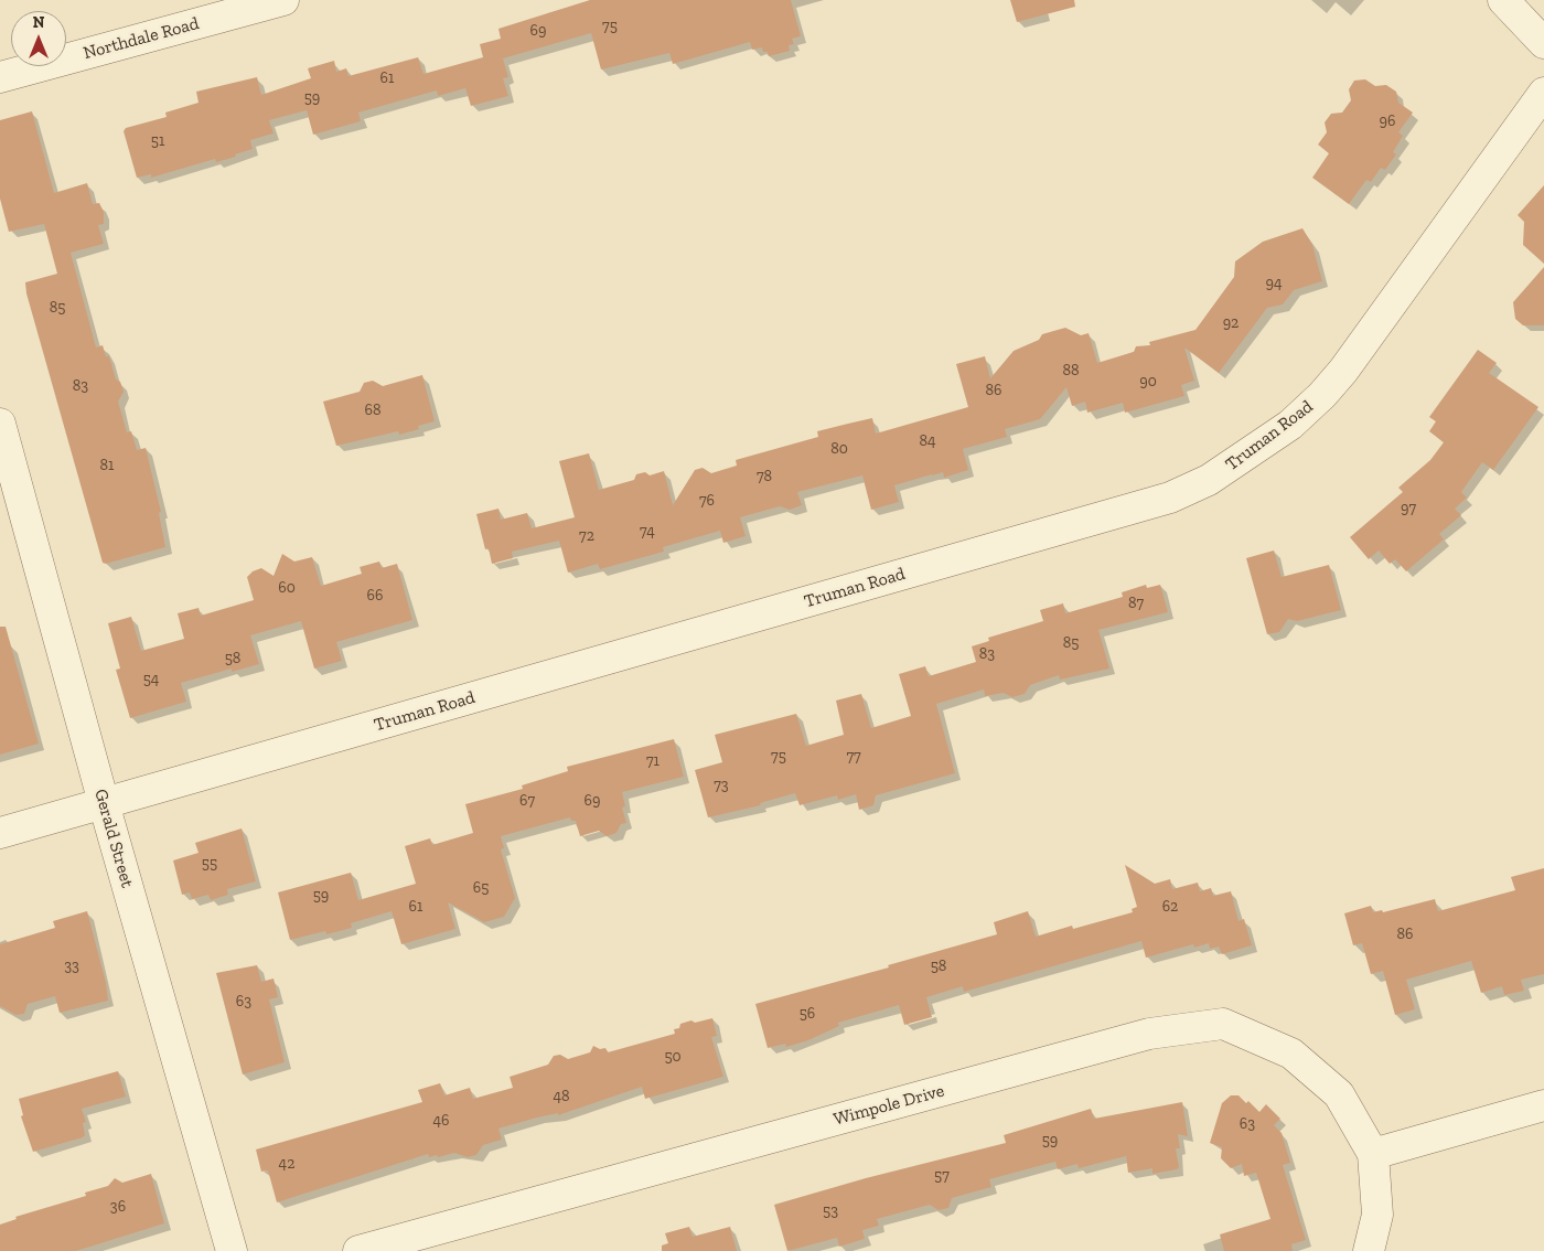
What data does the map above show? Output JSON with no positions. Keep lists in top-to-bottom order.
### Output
{
  "streets": {
    "street": [
      "Northdale Road",
      "Truman Road",
      "Gerald Street",
      "Wimpole Drive"
    ]
  },
  "crossings": [
    ["Truman Road", "Gerald Street"]
  ],
  "house_numbers": [
    "75",
    "69",
    "61",
    "59",
    "96",
    "51",
    "94",
    "85",
    "92",
    "88",
    "90",
    "83",
    "86",
    "68",
    "84",
    "80",
    "81",
    "78",
    "76",
    "97",
    "74",
    "72",
    "60",
    "66",
    "87",
    "85",
    "83",
    "58",
    "54",
    "75",
    "77",
    "71",
    "73",
    "67",
    "69",
    "55",
    "65",
    "59",
    "61",
    "62",
    "86",
    "33",
    "58",
    "63",
    "56",
    "50",
    "48",
    "46",
    "63",
    "59",
    "42",
    "57",
    "36",
    "53"
  ],
  "north": "top"
}
